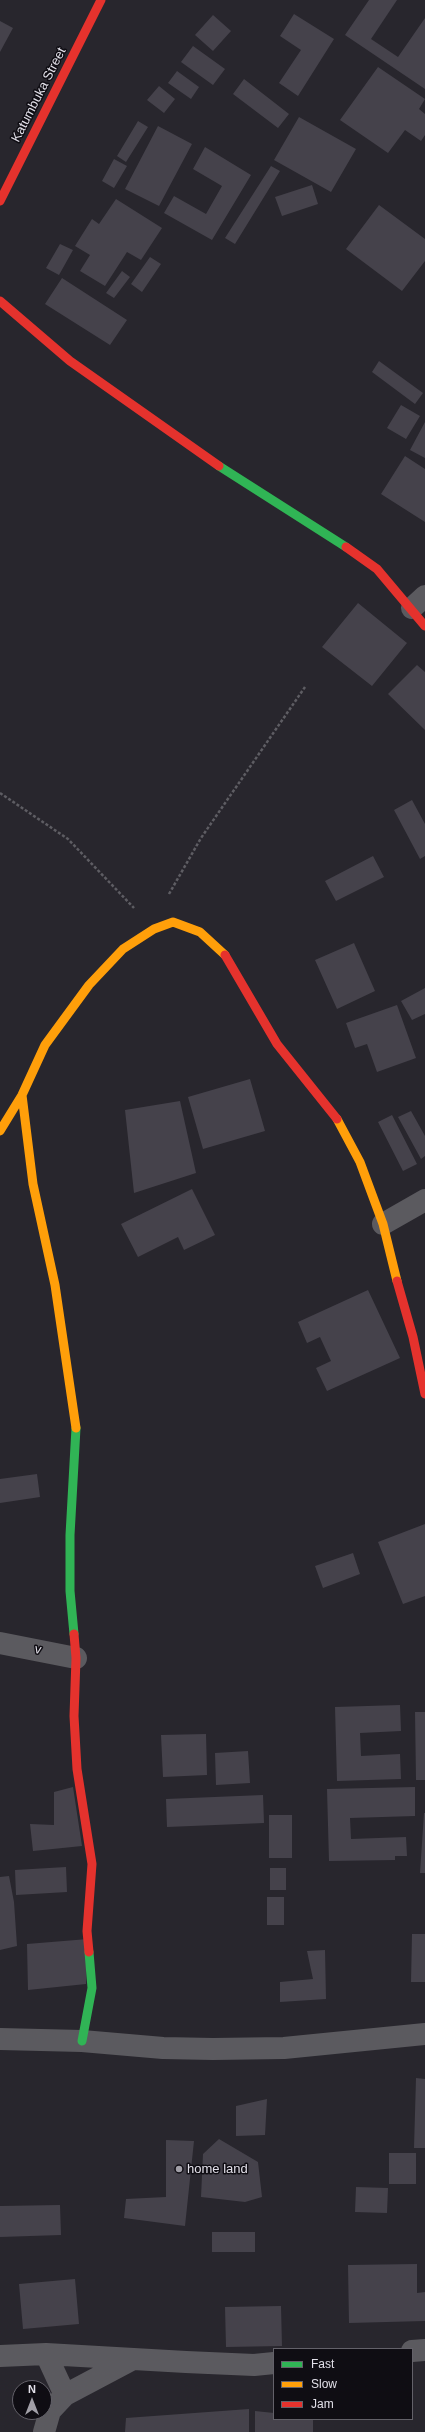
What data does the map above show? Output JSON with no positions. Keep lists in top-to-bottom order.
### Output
{
  "streets": {
    "street": ["Katumbuka Street", "v"]
  },
  "places": ["home land"],
  "legend": ["Fast", "Slow", "Jam"],
  "north": "top"
}
